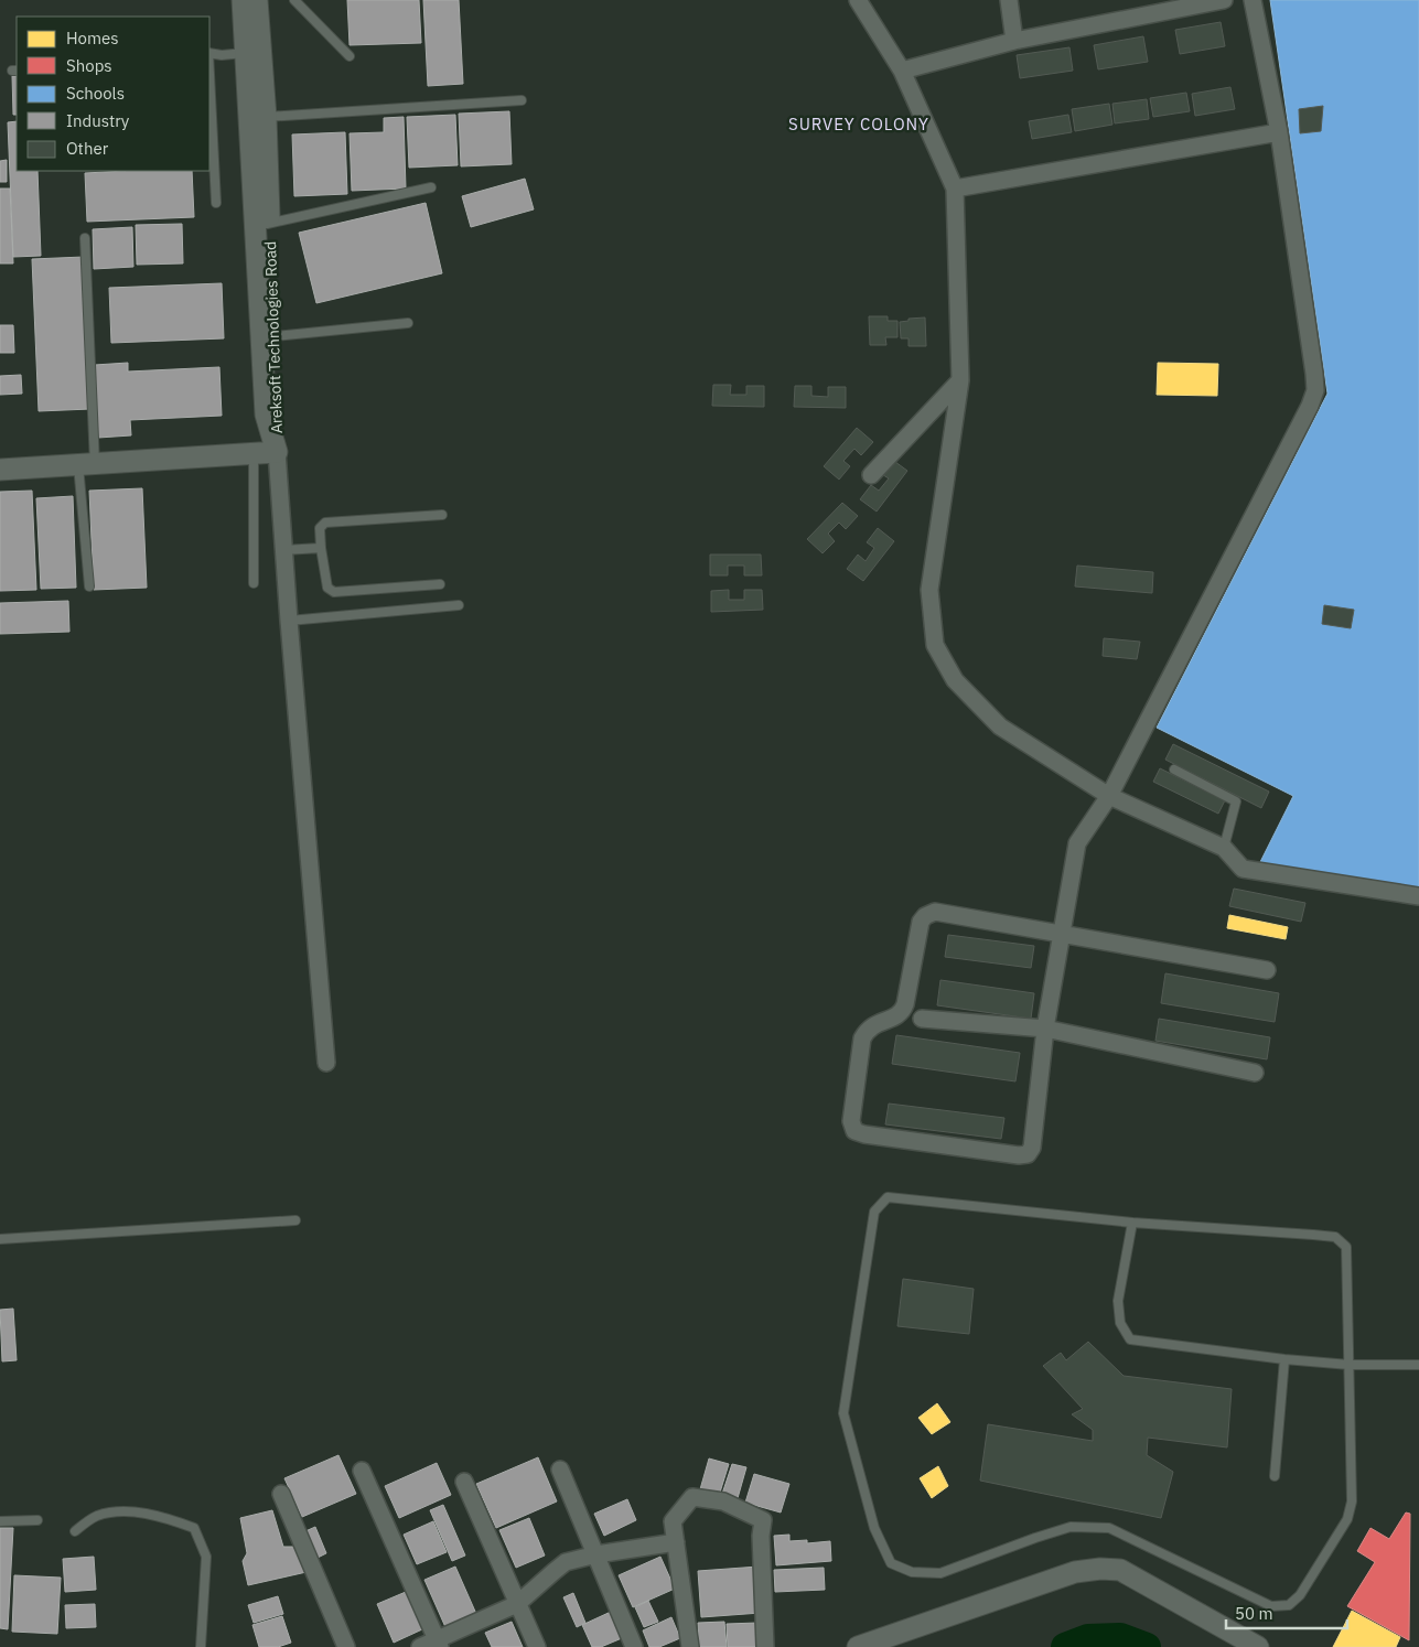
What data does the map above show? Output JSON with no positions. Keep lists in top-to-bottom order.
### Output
{
  "streets": {
    "street": ["Areksoft Technologies Road"]
  },
  "districts": ["SURVEY COLONY"],
  "legend": [
    "Homes",
    "Shops",
    "Schools",
    "Industry",
    "Other"
  ],
  "scale_bar": "50 m"
}
